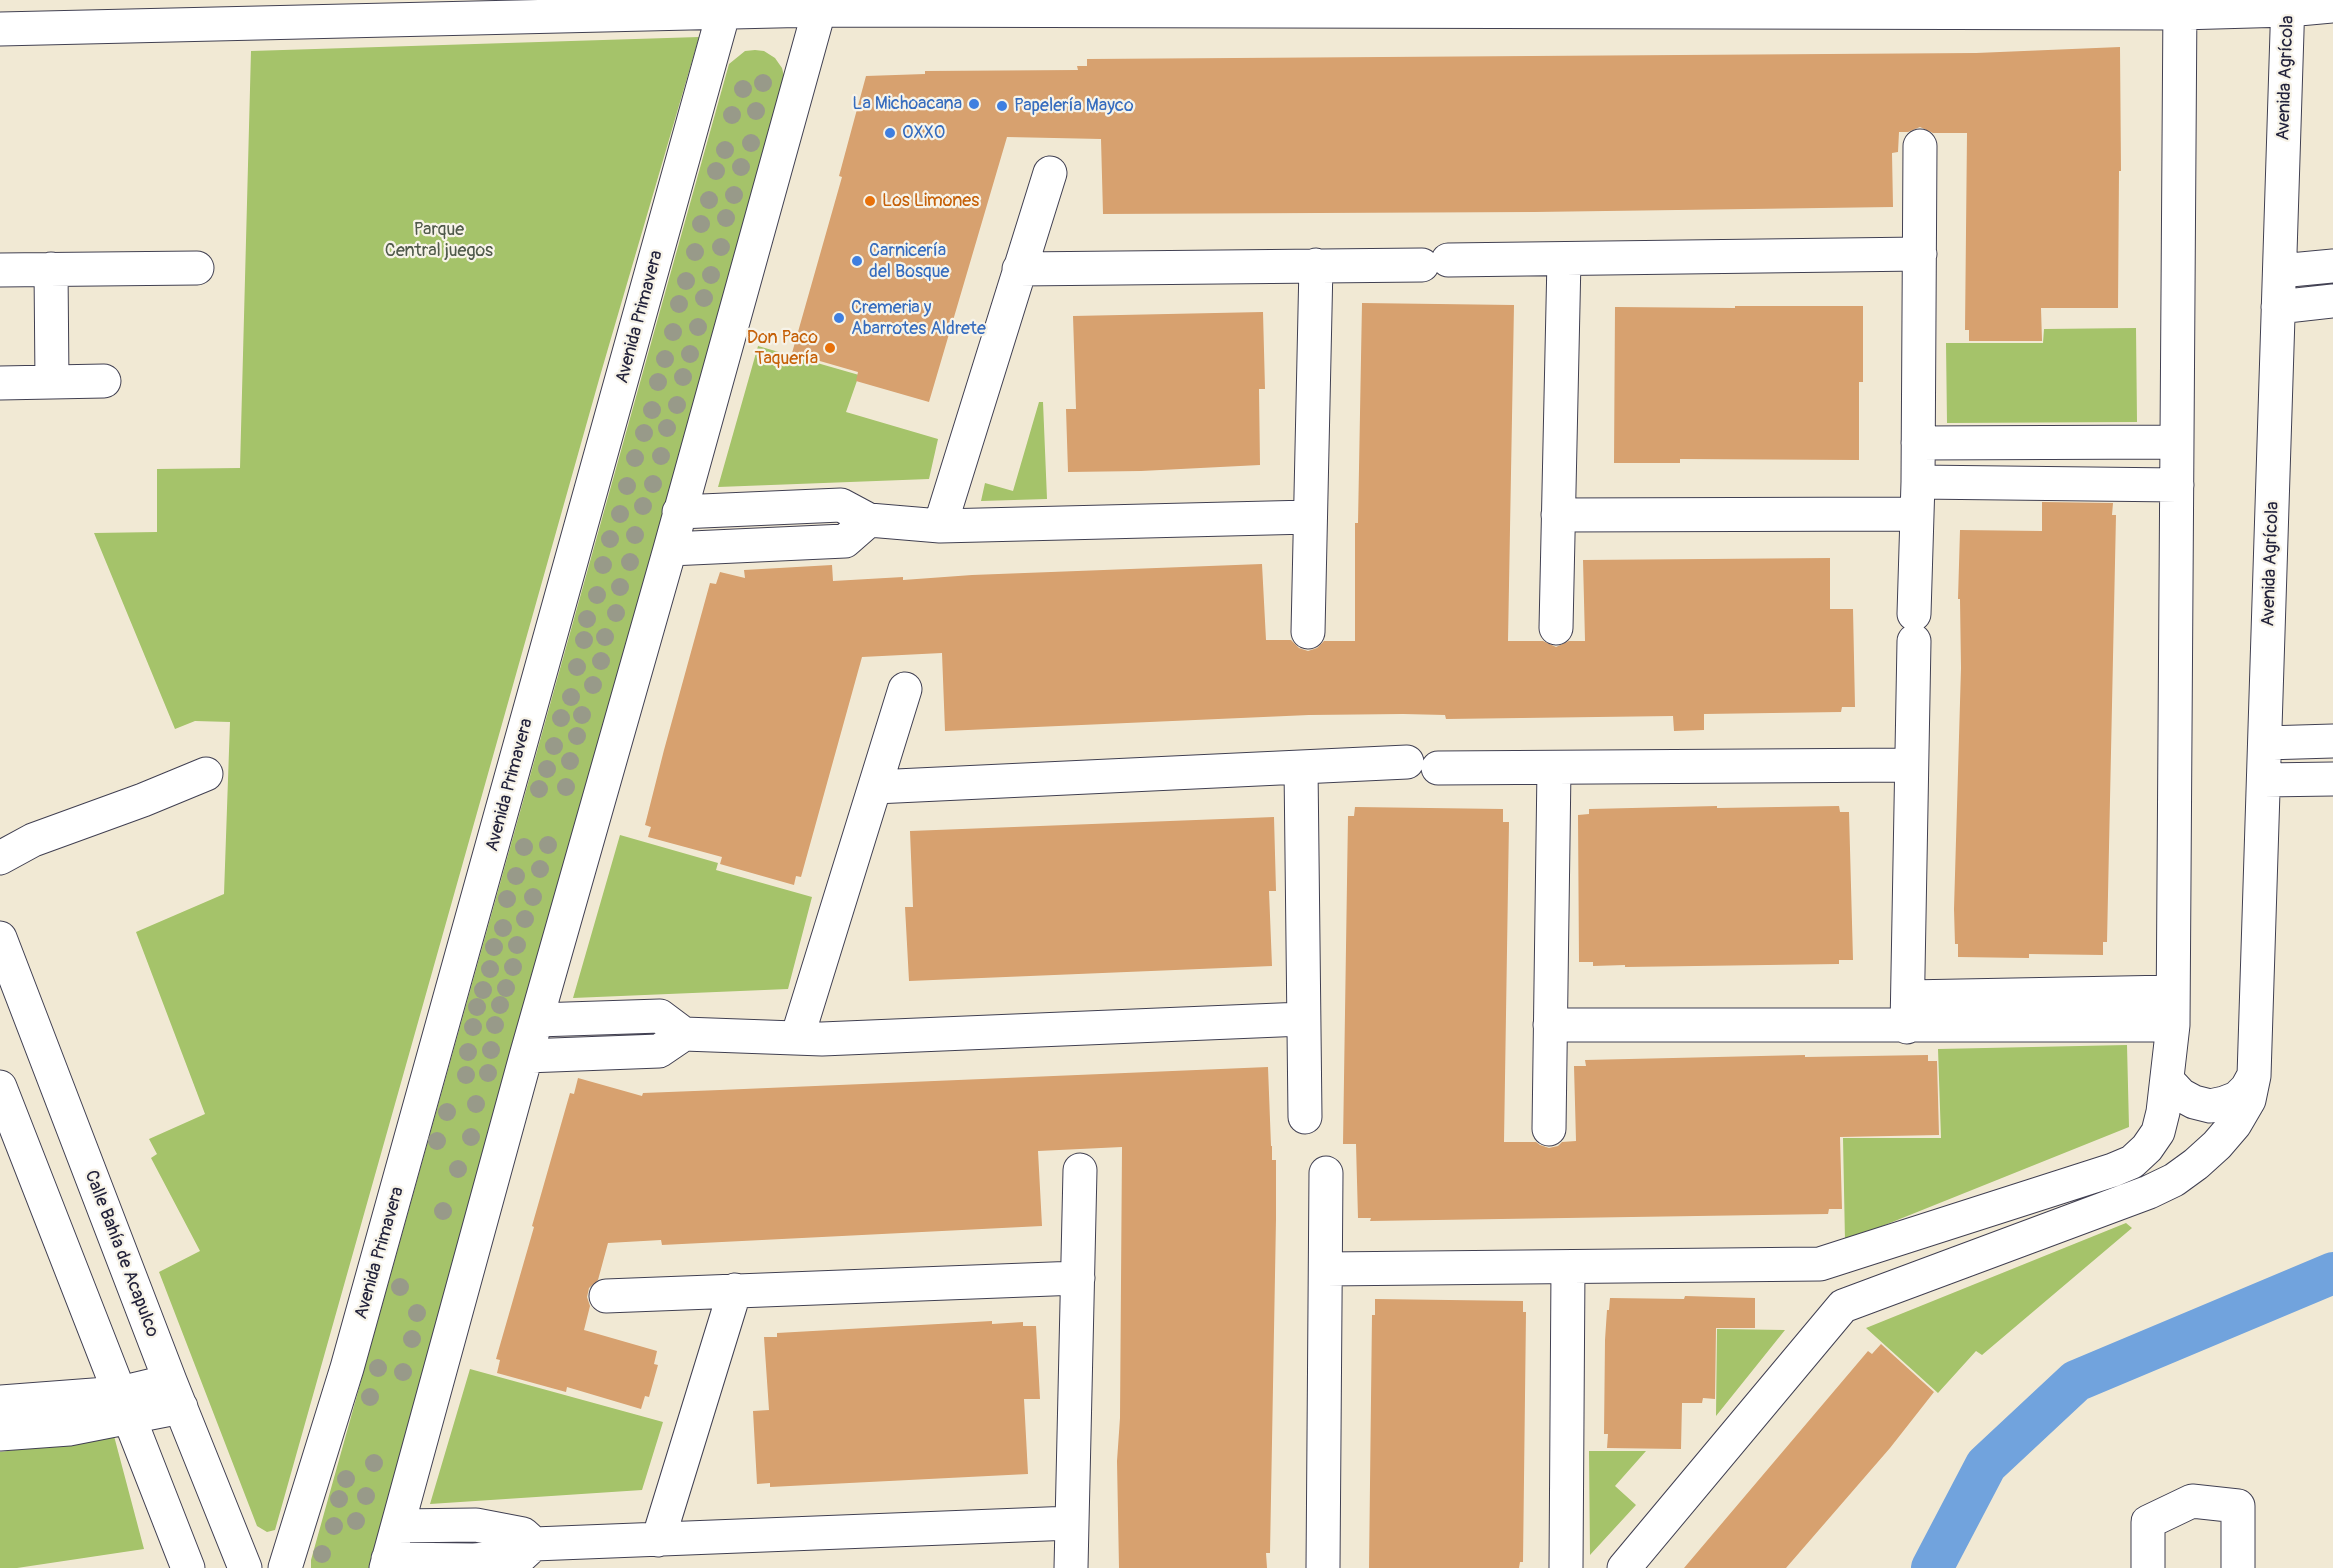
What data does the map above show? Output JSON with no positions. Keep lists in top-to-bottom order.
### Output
{
  "streets": {
    "street": ["Avenida Agrícola", "Avenida Primavera", "Calle Bahía de Acapulco"]
  },
  "parks": ["Parque Central juegos"],
  "places": [
    "La Michoacana",
    "Papelería Mayco",
    "OXXO",
    "Los Limones",
    "Carnicería del Bosque",
    "Cremeria y Abarrotes Aldrete",
    "Don Paco Taquería"
  ]
}
